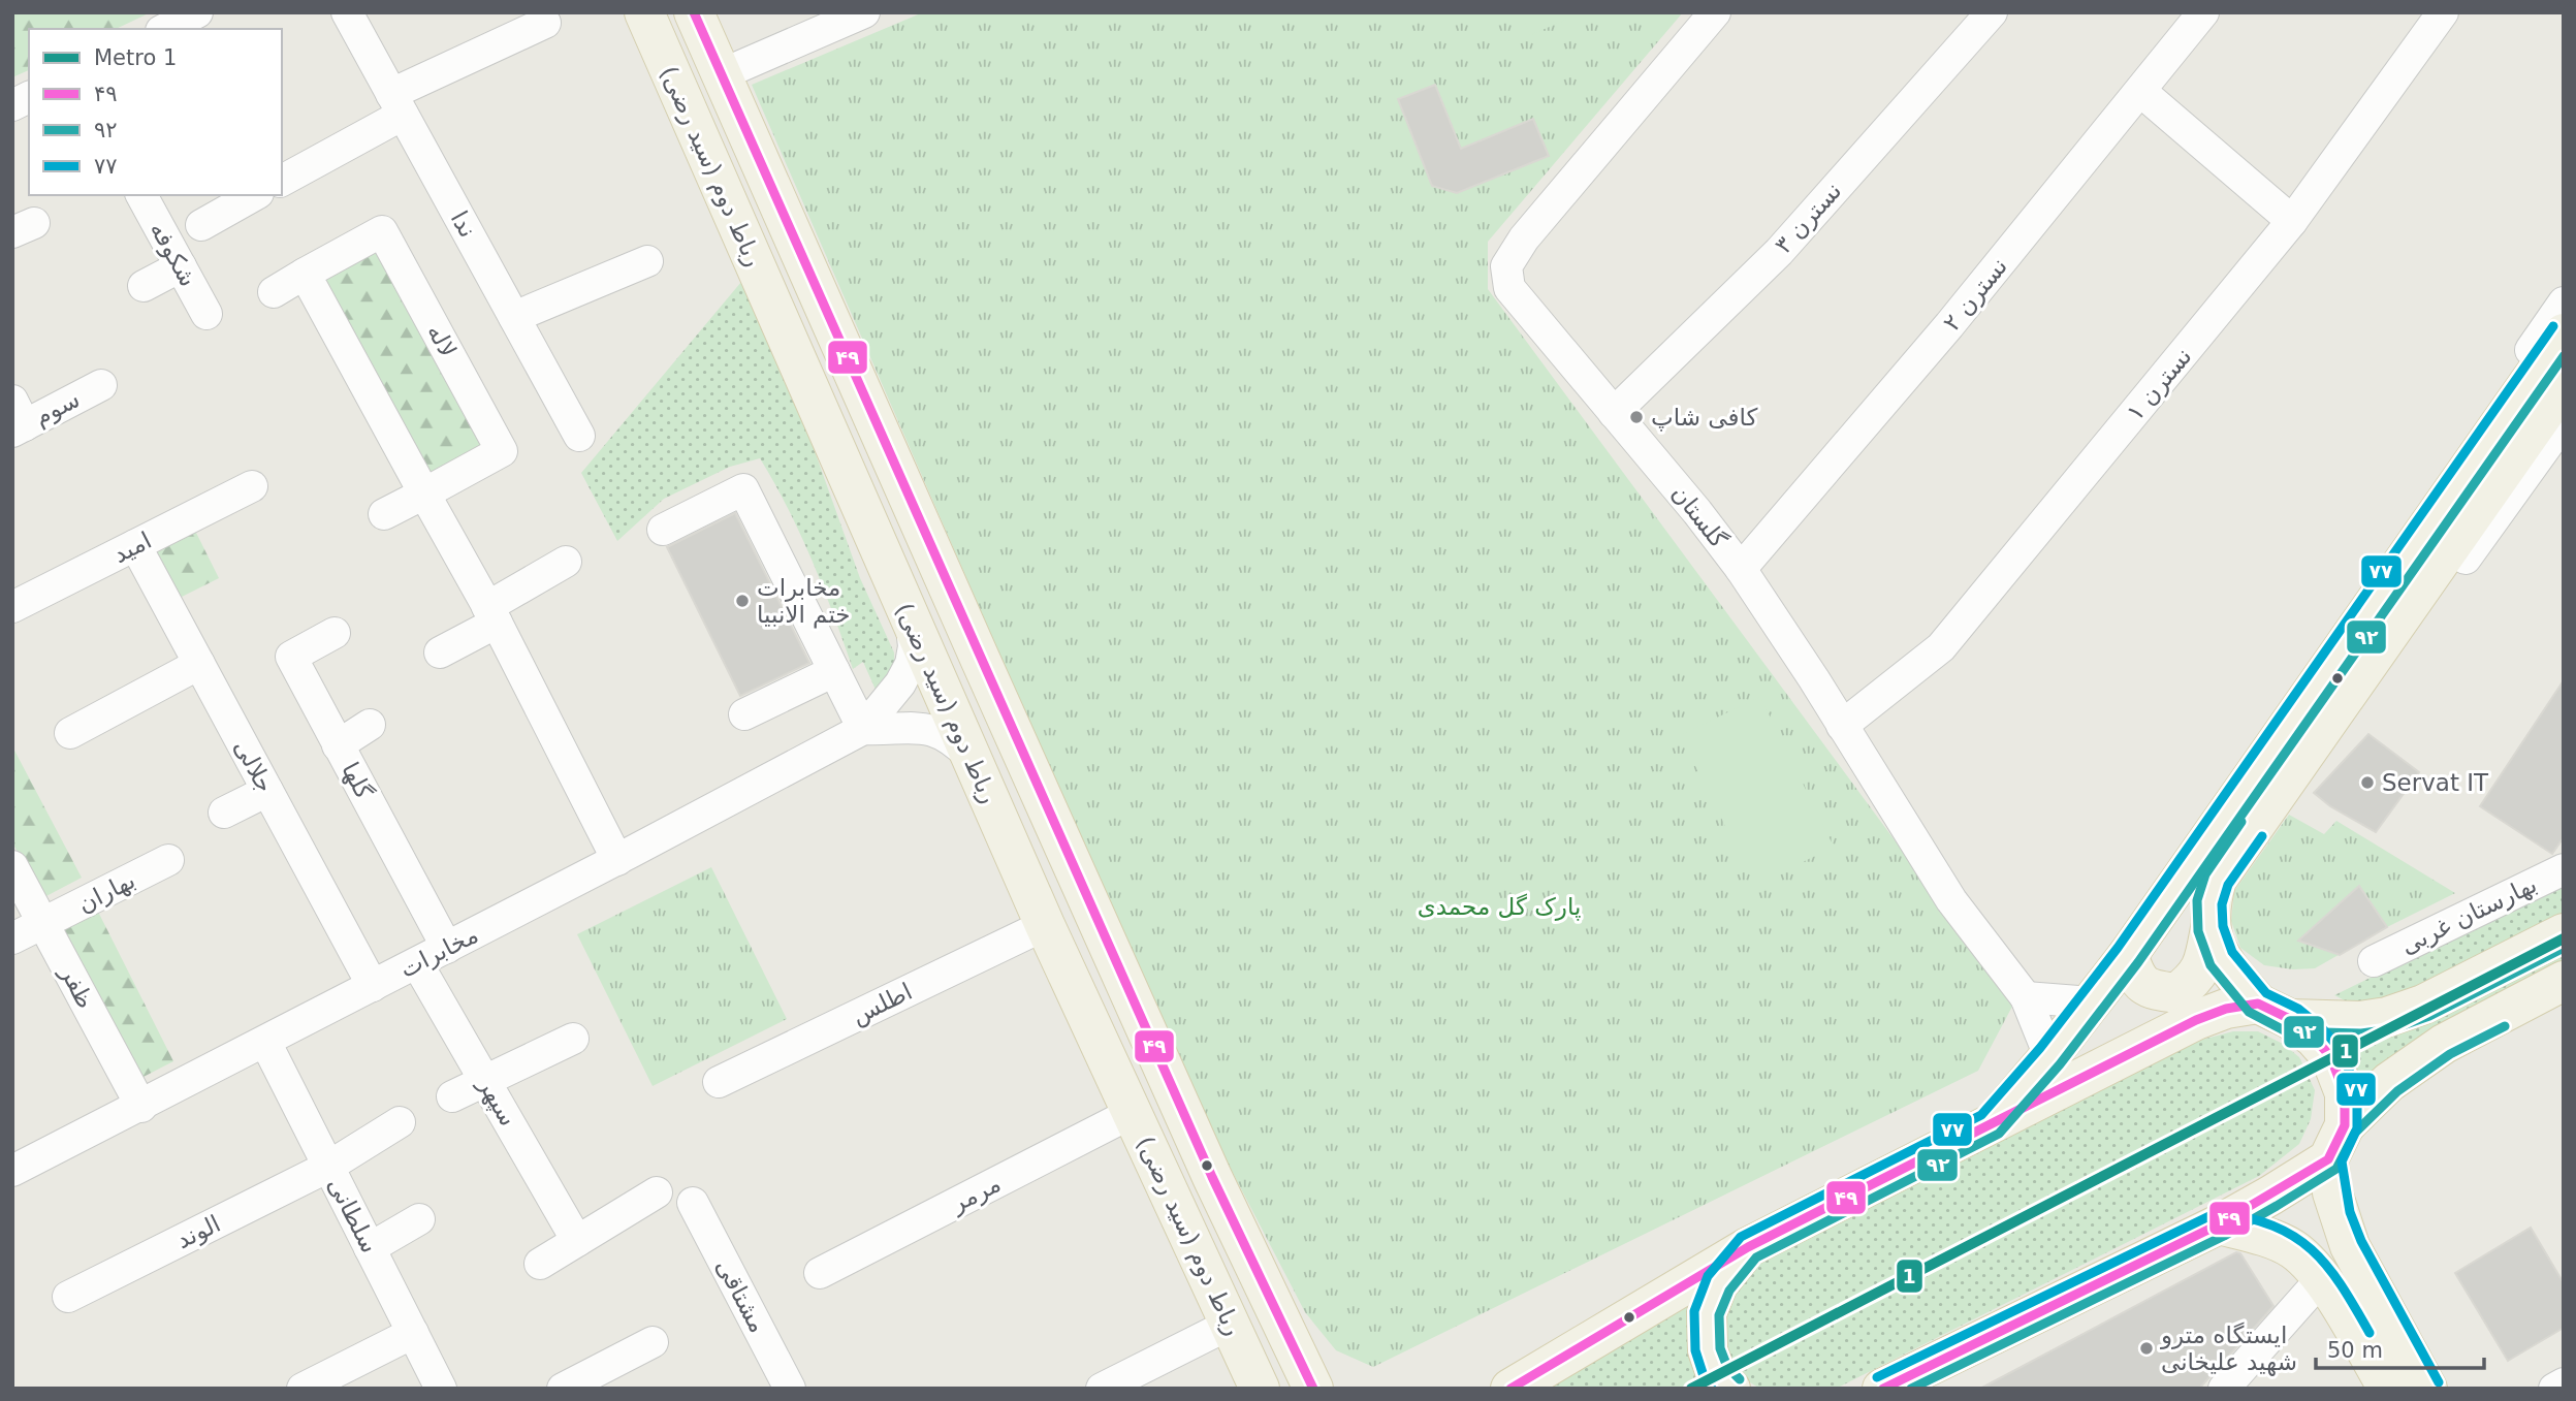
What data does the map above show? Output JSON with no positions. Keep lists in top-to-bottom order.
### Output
{
  "streets": {
    "main road": ["رباط دوم (سید رضی)"],
    "street": [
      "نسترن ۳",
      "ندا",
      "شکوفه",
      "نسترن ۲",
      "لاله",
      "نسترن ۱",
      "سوم",
      "گلستان",
      "امید",
      "جلالی",
      "گلها",
      "بهاران",
      "بهارستان غربی",
      "مخابرات",
      "ظفر",
      "اطلس",
      "سپهر",
      "مرمر",
      "سلطانی",
      "الوند",
      "مشتاقی"
    ]
  },
  "crossings": [
    ["رباط دوم (سید رضی)", "اطلس"],
    ["رباط دوم (سید رضی)", "مرمر"],
    ["نسترن ۳", "گلستان"],
    ["نسترن ۲", "گلستان"],
    ["نسترن ۱", "گلستان"],
    ["امید", "جلالی"],
    ["جلالی", "مخابرات"],
    ["گلها", "مخابرات"],
    ["بهاران", "ظفر"],
    ["مخابرات", "ظفر"],
    ["مخابرات", "سپهر"],
    ["مخابرات", "سلطانی"],
    ["سلطانی", "الوند"]
  ],
  "parks": ["پارک گل محمدی"],
  "places": [
    "کافی شاپ",
    "مخابرات ختم الانبیا",
    "Servat IT",
    "ایستگاه مترو شهید علیخانی"
  ],
  "lines": [
    "transit line ۴۹",
    "transit line ۷۷",
    "transit line ۹۲",
    "metro line 1"
  ],
  "legend": [
    "Metro 1",
    "۴۹",
    "۹۲",
    "۷۷"
  ],
  "scale_bar": "50 m"
}
